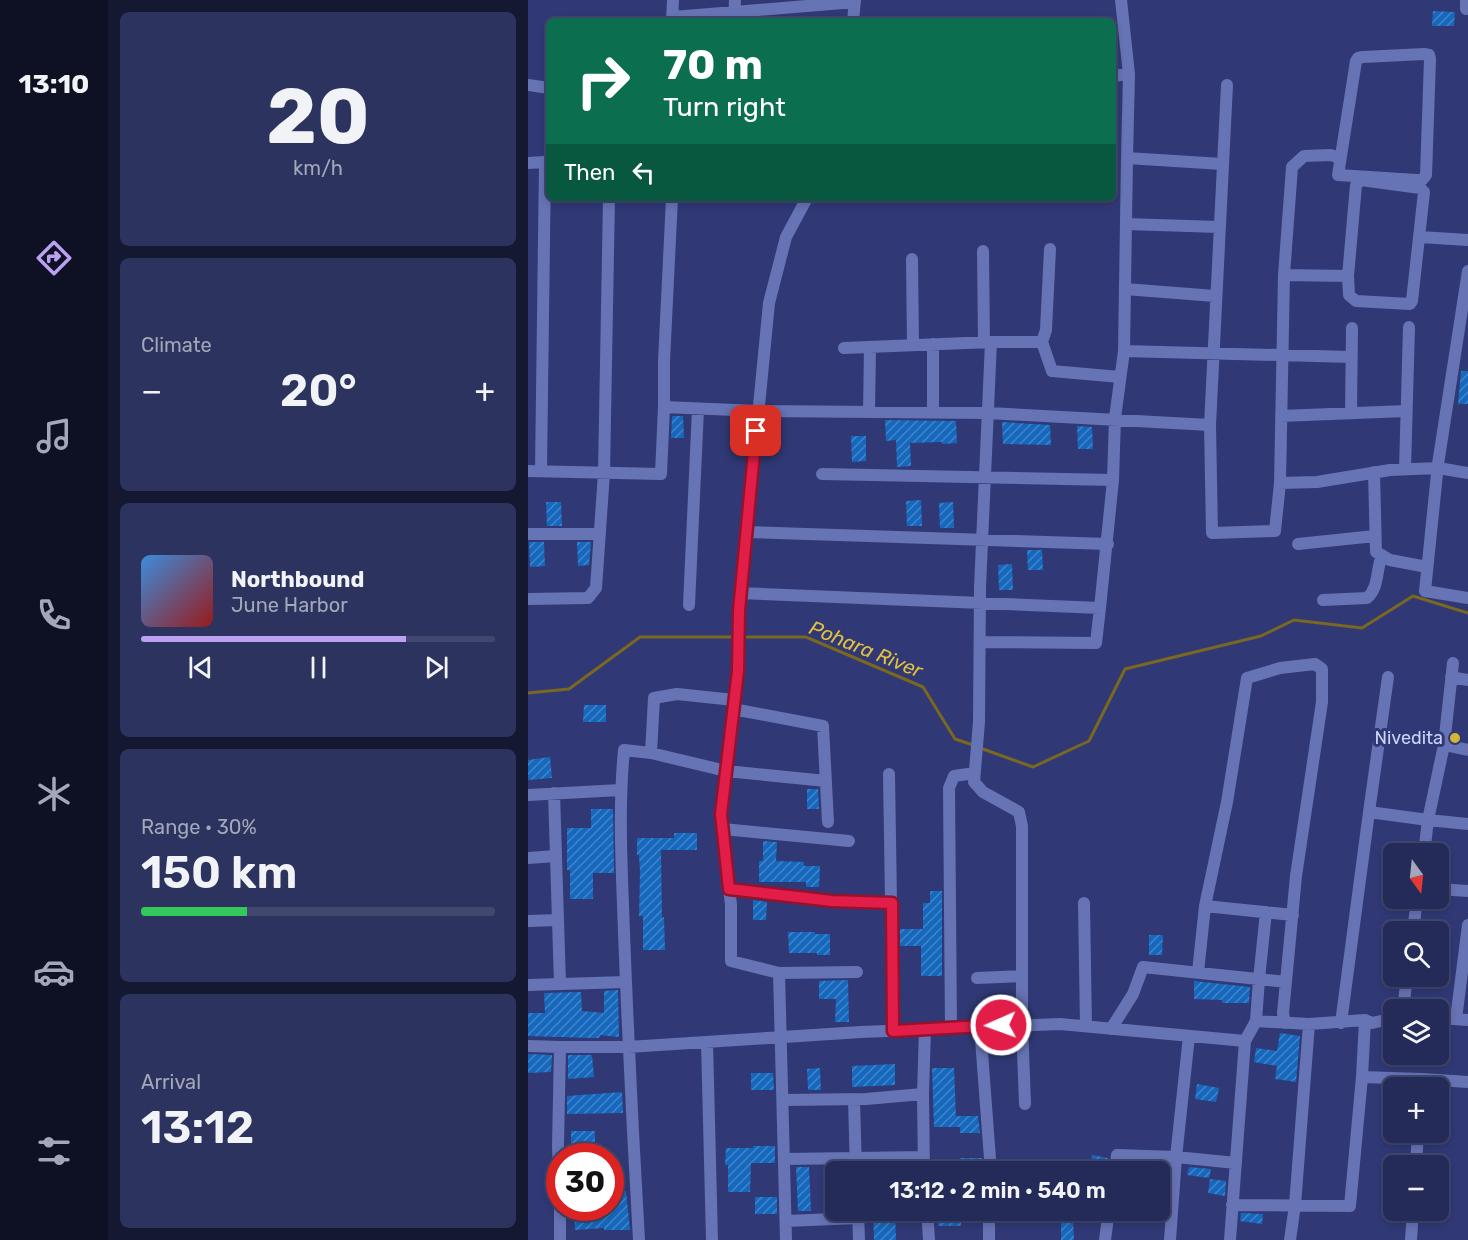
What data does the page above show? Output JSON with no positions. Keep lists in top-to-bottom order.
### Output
{
  "water": ["Pohara River"],
  "places": ["Nivedita"],
  "north": "bottom",
  "page": {
    "tabs": "13:10",
    "tile": [
      ["20", "km/h"],
      "Climate",
      ["Range · 30%", "150 km"],
      ["Arrival", "13:12"]
    ],
    "turn": ["70 m", "Turn right"],
    "then": "Then",
    "heat": ["−", "20°", "+"],
    "song": ["Northbound", "June Harbor"],
    "map_buttons": ["+", "−"],
    "limit": "30",
    "trip": "13:12 · 2 min · 540 m"
  }
}
